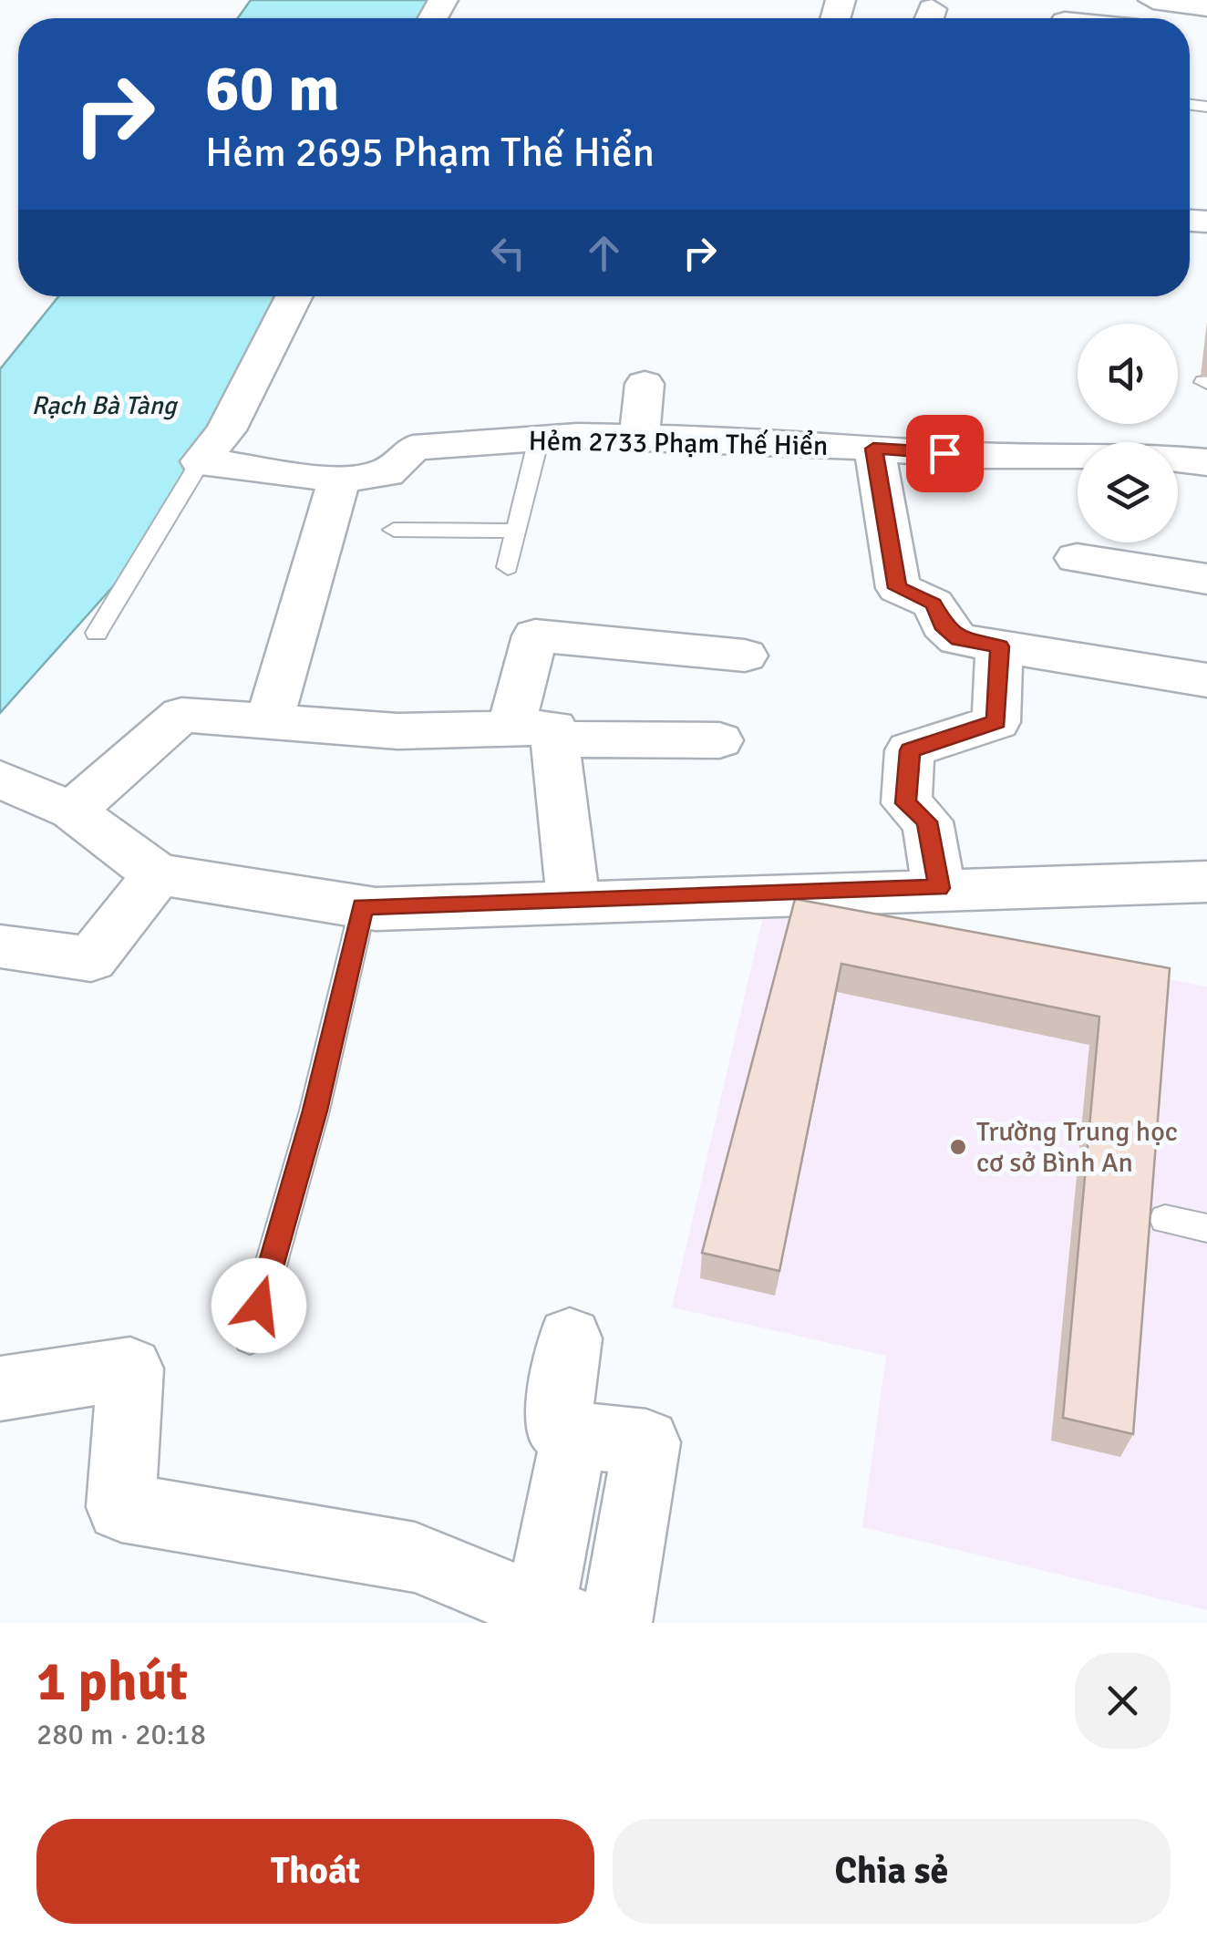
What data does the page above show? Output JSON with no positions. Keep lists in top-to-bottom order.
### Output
{
  "streets": {
    "street": ["Hẻm 2733 Phạm Thế Hiển"]
  },
  "water": ["Rạch Bà Tàng"],
  "places": ["Trường Trung học cơ sở Bình An"],
  "page": {
    "turn": ["60 m", "Hẻm 2695 Phạm Thế Hiển"],
    "heading": ["1 phút", "280 m · 20:18"],
    "buttons": ["Thoát", "Chia sẻ"]
  }
}
